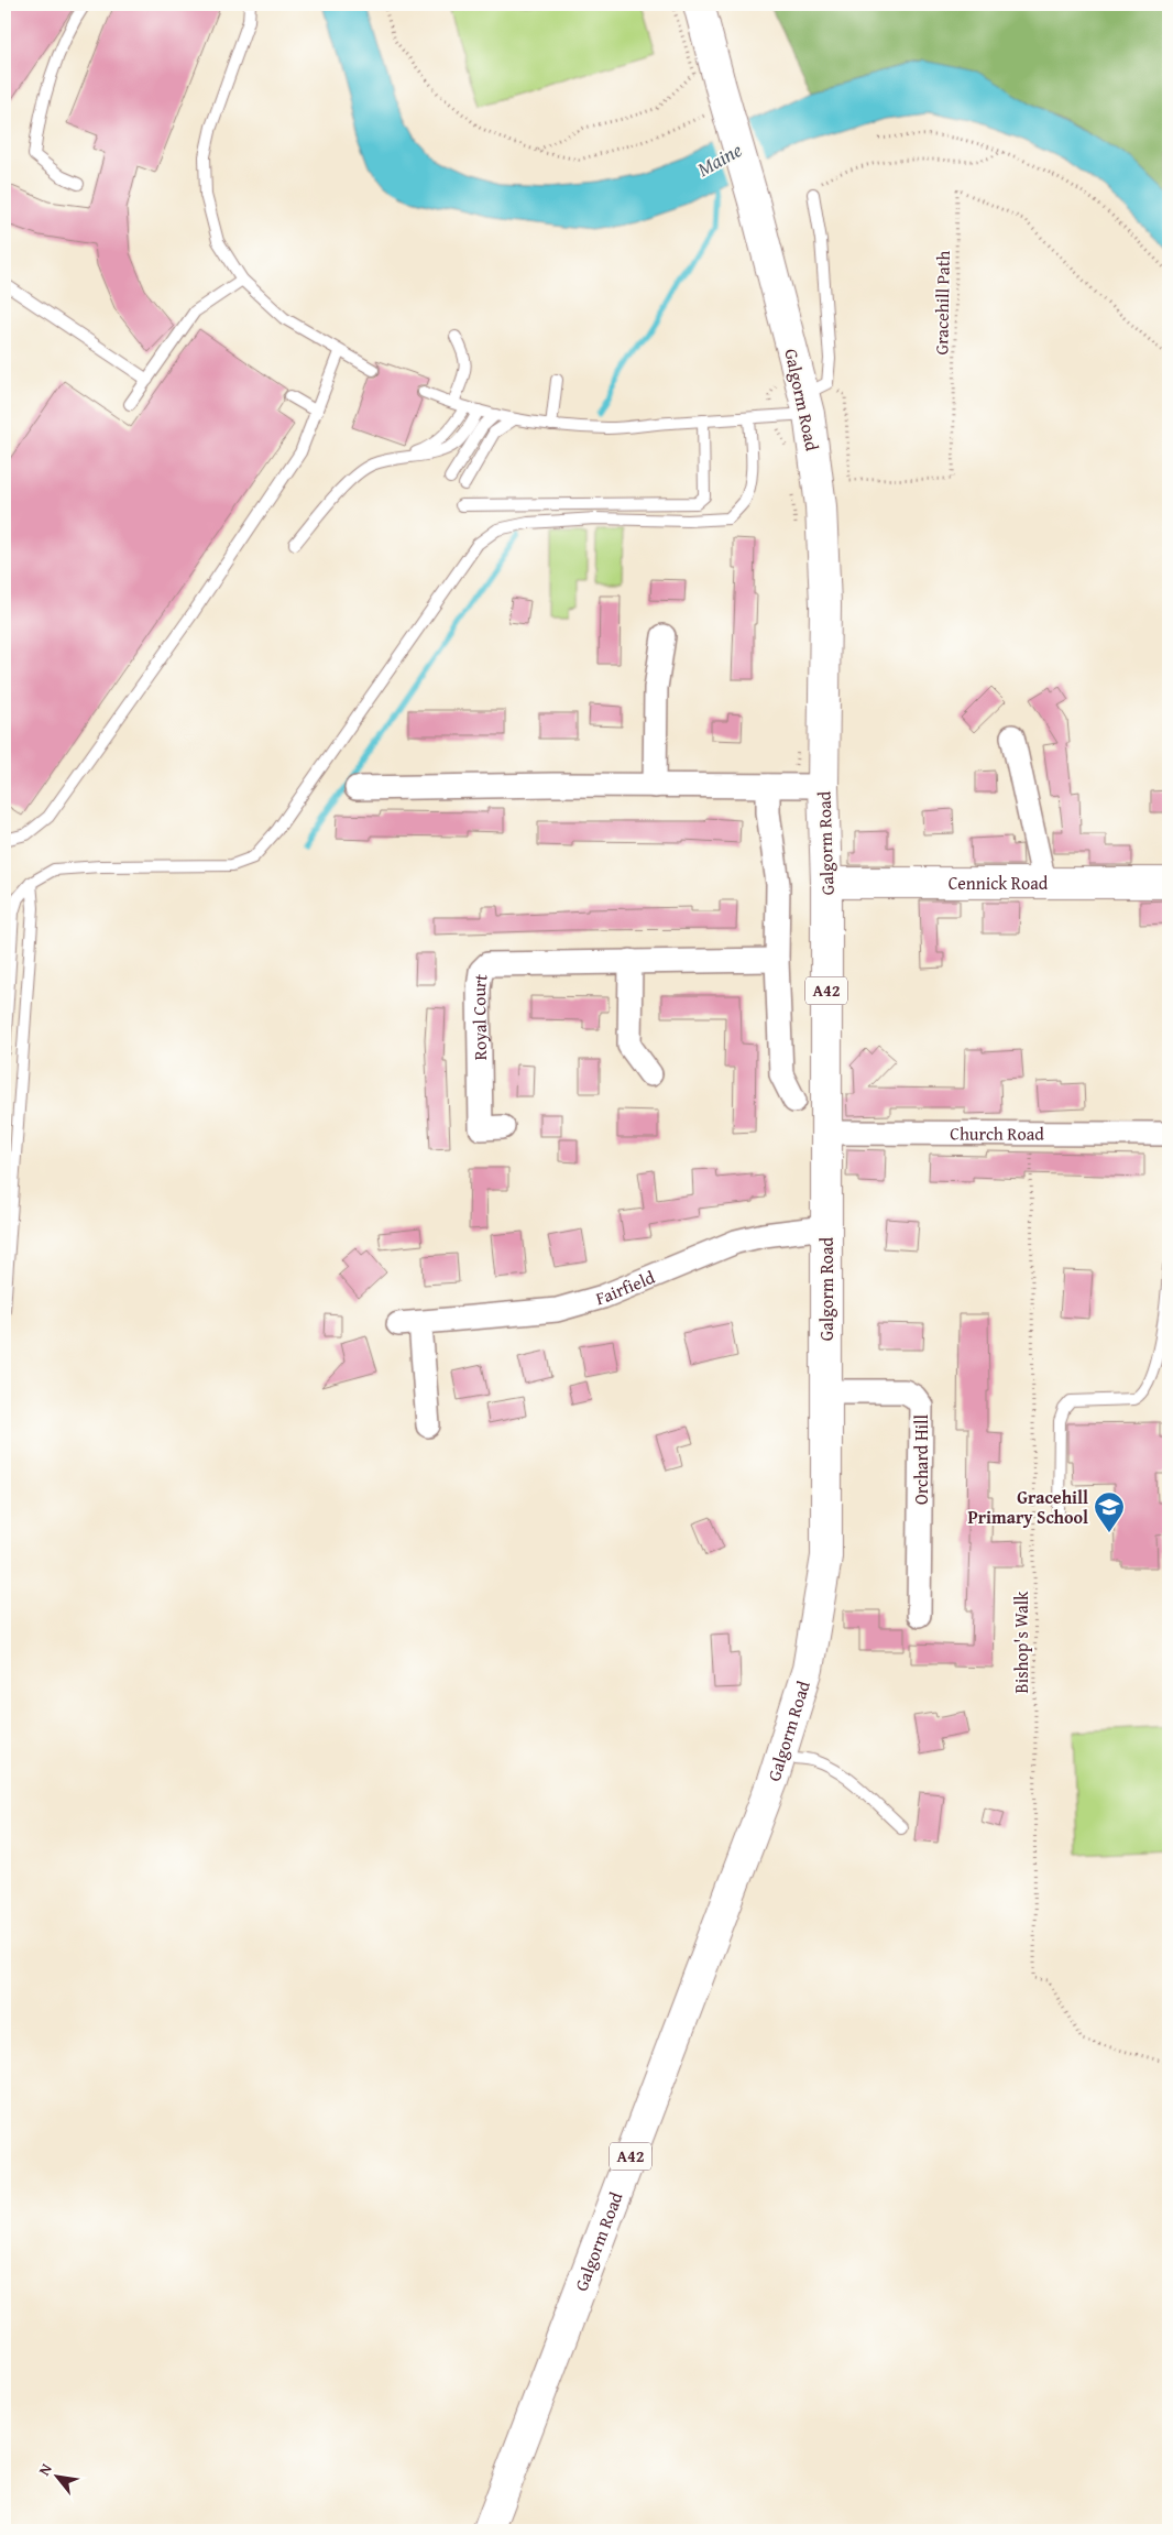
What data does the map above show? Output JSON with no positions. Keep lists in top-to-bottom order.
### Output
{
  "streets": {
    "main road": ["Galgorm Road", "Cennick Road", "A42"],
    "street": [
      "Royal Court",
      "Church Road",
      "Fairfield",
      "Orchard Hill"
    ],
    "path": ["Gracehill Path", "Bishop's Walk"]
  },
  "crossings": [
    ["Gracehill Path", "Galgorm Road"],
    ["Galgorm Road", "Cennick Road"],
    ["Galgorm Road", "Church Road"],
    ["Galgorm Road", "Fairfield"],
    ["Galgorm Road", "Orchard Hill"],
    ["Church Road", "Bishop's Walk"]
  ],
  "water": ["Maine"],
  "places": {
    "school or university": ["Gracehill Primary School"]
  },
  "north": "top left"
}
